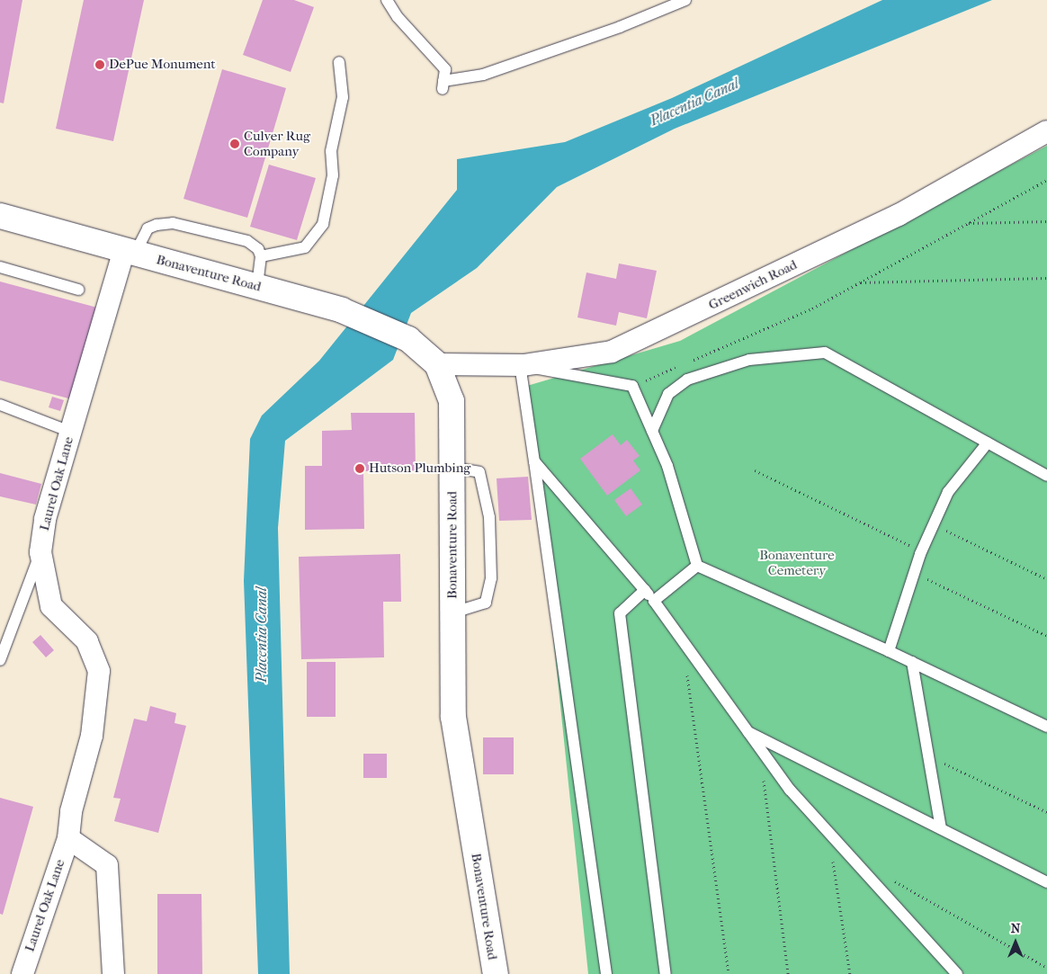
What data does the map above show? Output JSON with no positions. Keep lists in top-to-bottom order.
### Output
{
  "streets": {
    "street": ["Bonaventure Road", "Greenwich Road", "Laurel Oak Lane"]
  },
  "crossings": [
    ["Bonaventure Road", "Greenwich Road"],
    ["Bonaventure Road", "Laurel Oak Lane"]
  ],
  "water": ["Placentia Canal"],
  "parks": ["Bonaventure Cemetery"],
  "places": ["DePue Monument", "Culver Rug Company", "Hutson Plumbing"],
  "north": "top"
}
